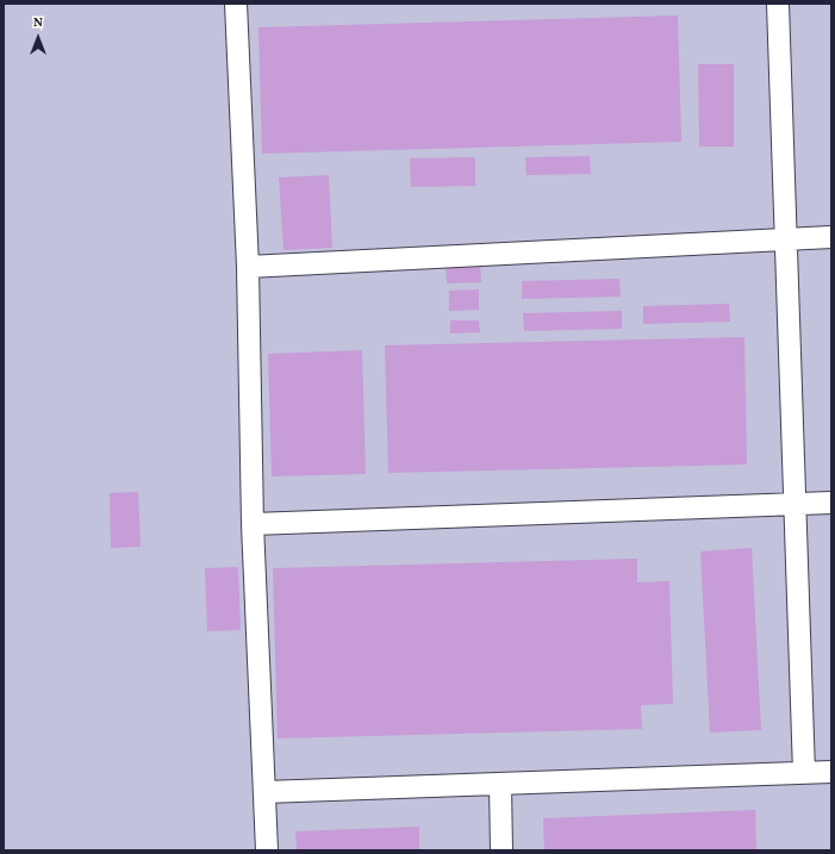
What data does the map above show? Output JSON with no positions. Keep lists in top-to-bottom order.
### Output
{
  "north": "top"
}
